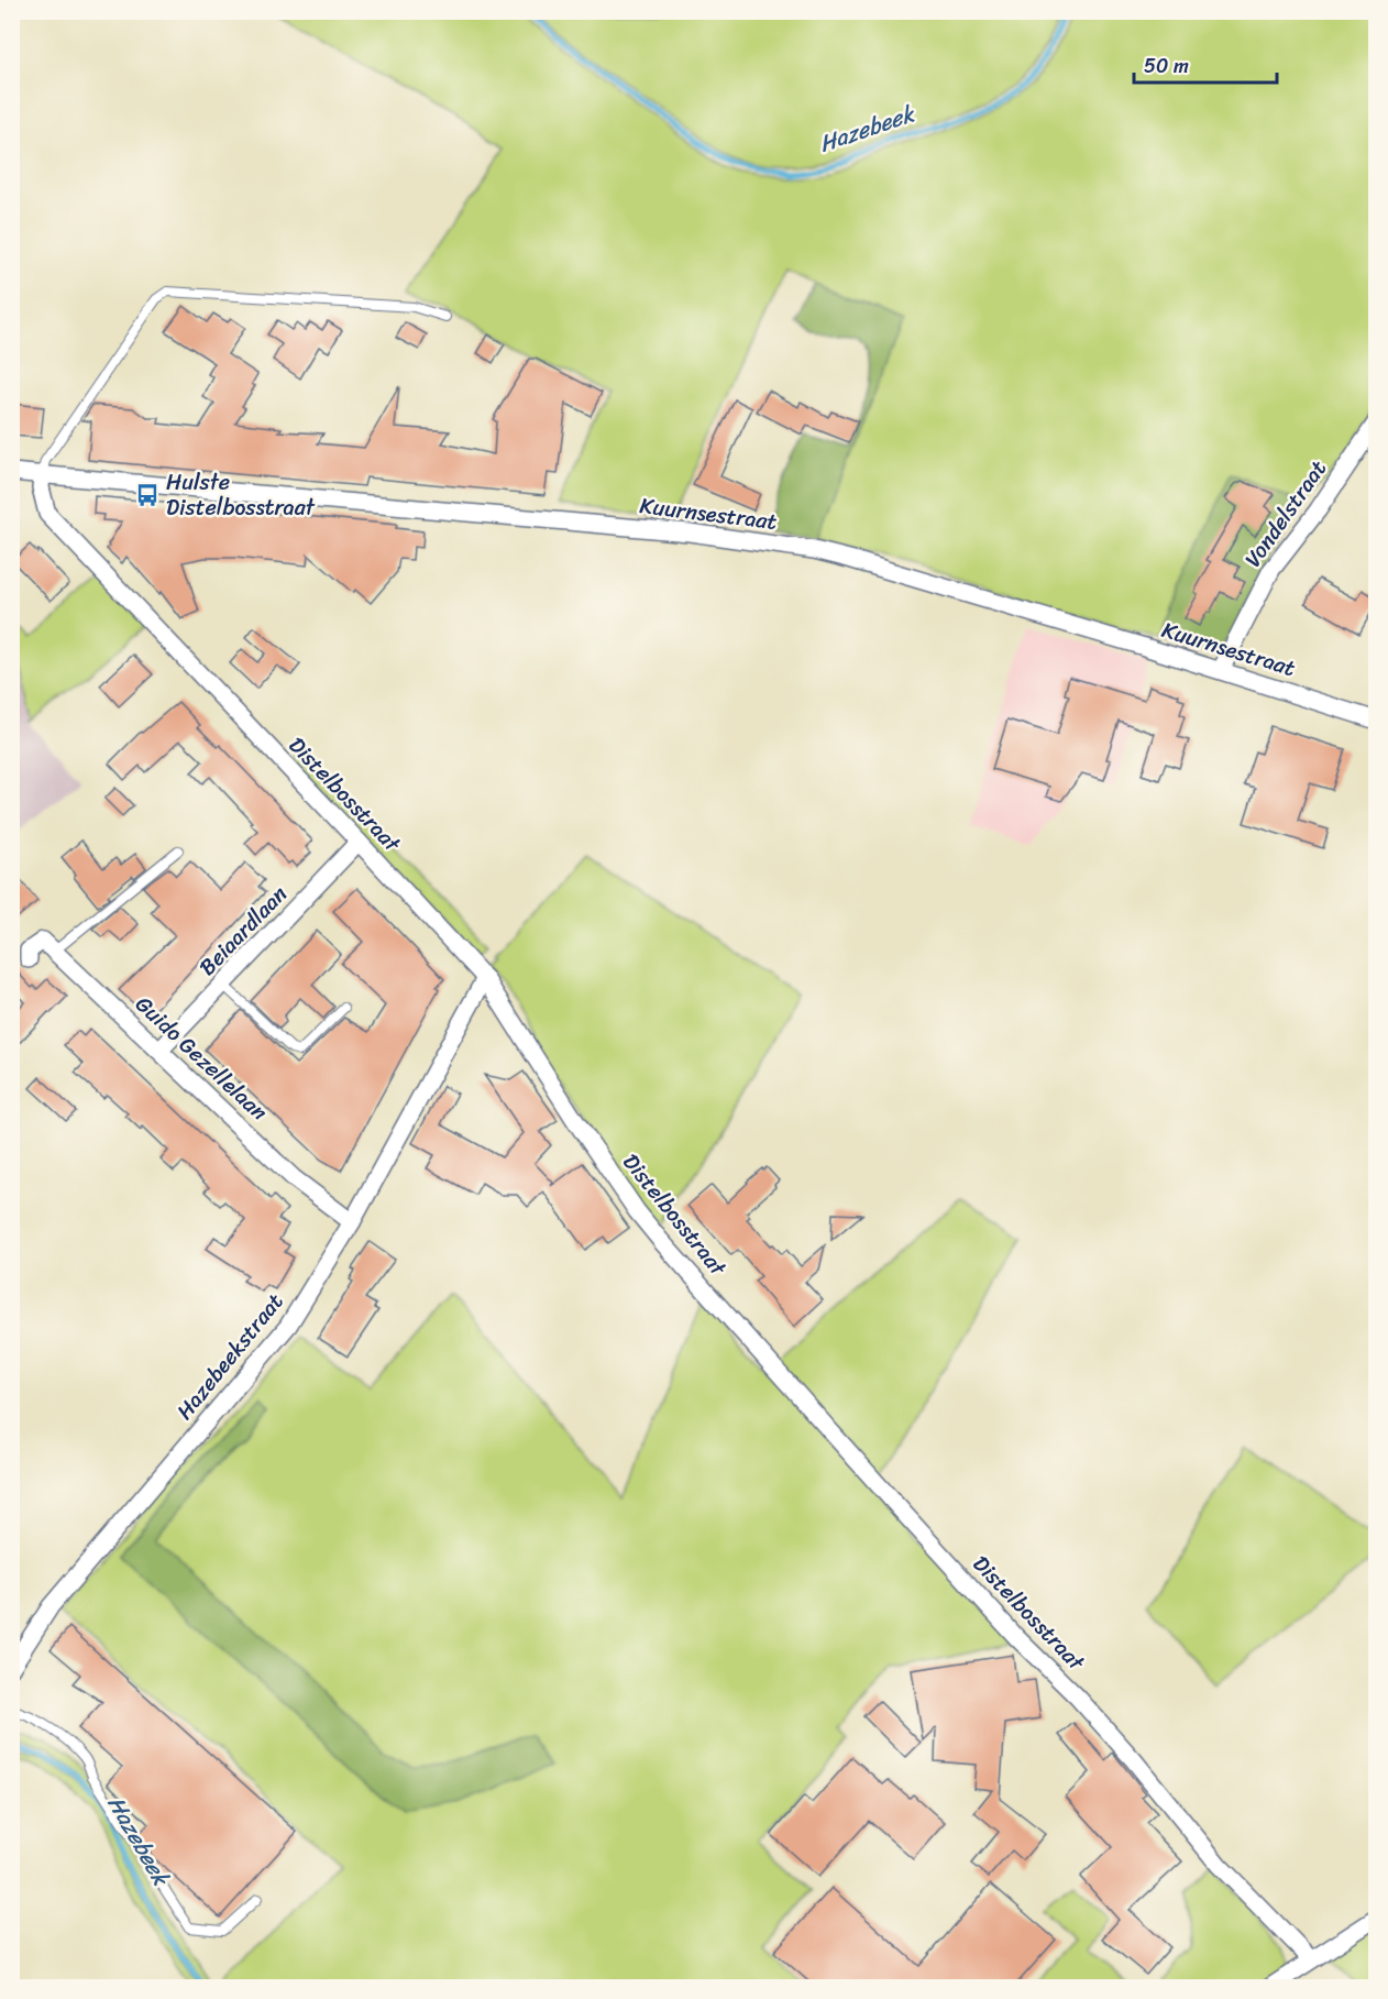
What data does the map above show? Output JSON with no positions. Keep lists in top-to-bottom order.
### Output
{
  "streets": {
    "street": [
      "Kuurnsestraat",
      "Vondelstraat",
      "Distelbosstraat",
      "Beiaardlaan",
      "Guido Gezellelaan",
      "Hazebeekstraat"
    ]
  },
  "crossings": [
    ["Kuurnsestraat", "Vondelstraat"],
    ["Kuurnsestraat", "Distelbosstraat"],
    ["Distelbosstraat", "Beiaardlaan"],
    ["Distelbosstraat", "Hazebeekstraat"],
    ["Beiaardlaan", "Guido Gezellelaan"],
    ["Guido Gezellelaan", "Hazebeekstraat"]
  ],
  "water": ["Hazebeek"],
  "places": {
    "bus stop": ["Hulste Distelbosstraat"]
  },
  "scale_bar": "50 m"
}
